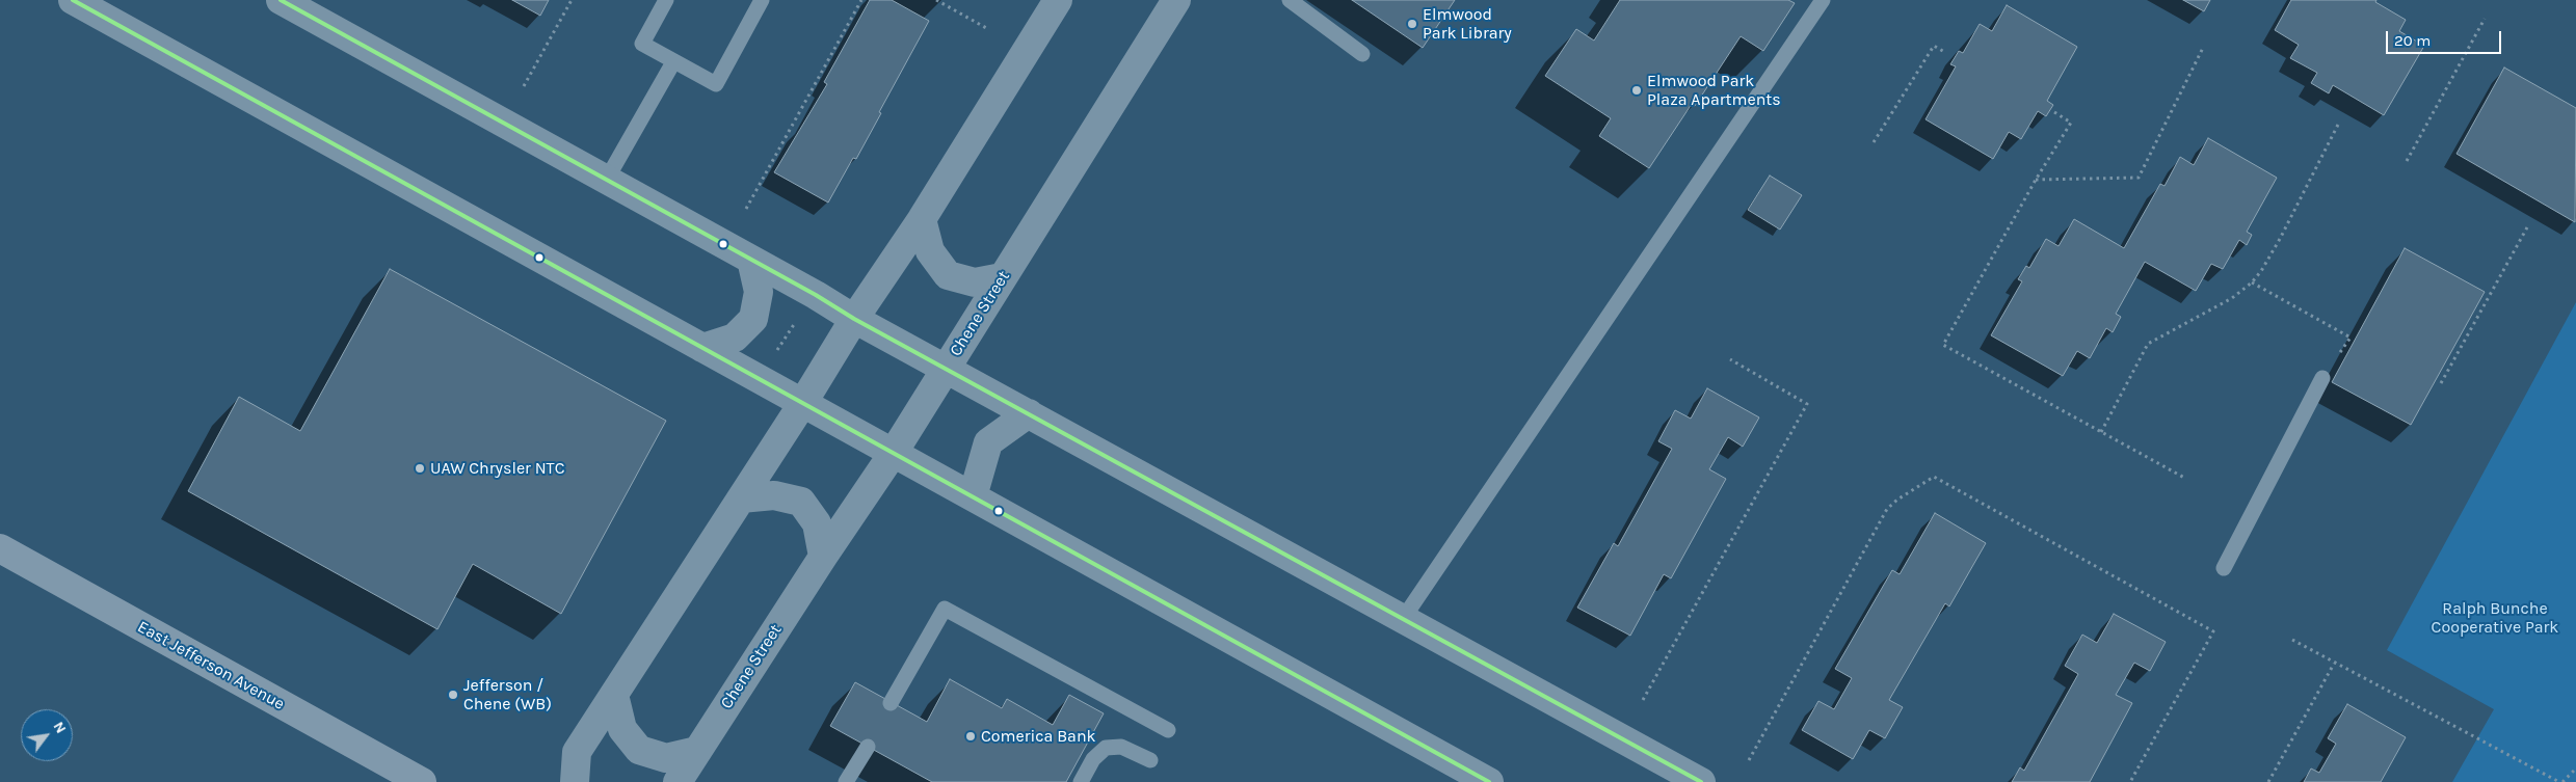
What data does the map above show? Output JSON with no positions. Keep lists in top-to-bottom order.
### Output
{
  "streets": {
    "main road": ["East Jefferson Avenue"],
    "street": ["Chene Street"]
  },
  "parks": ["Ralph Bunche Cooperative Park"],
  "places": [
    "Elmwood Park Library",
    "Elmwood Park Plaza Apartments",
    "UAW Chrysler NTC",
    "Jefferson / Chene (WB)",
    "Comerica Bank"
  ],
  "scale_bar": "20 m",
  "north": "top right"
}
